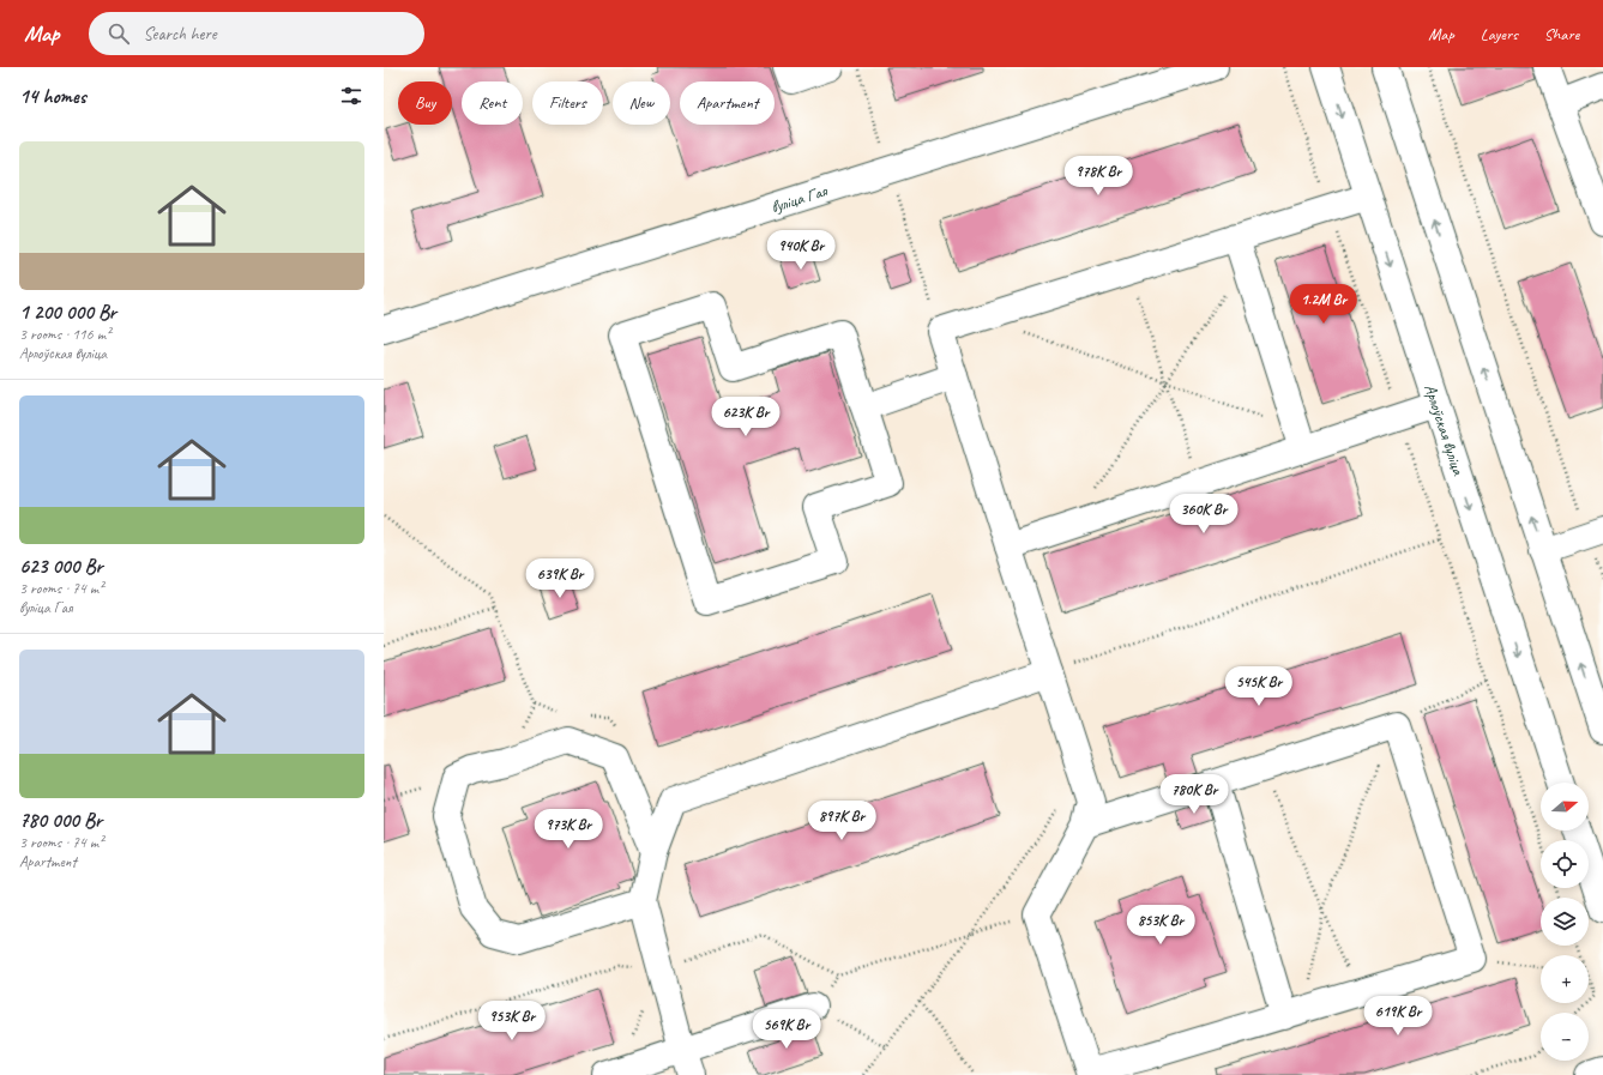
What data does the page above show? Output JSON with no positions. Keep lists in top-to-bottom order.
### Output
{
  "streets": {
    "main road": ["вуліца Гая", "Арлоўская вуліца"]
  },
  "north": "right",
  "page": {
    "header": "Map",
    "search": "Search here",
    "nav": ["Map", "Layers", "Share"],
    "heading": "14 homes",
    "chip": [
      "Buy",
      "Rent",
      "Filters",
      "New",
      "Apartment"
    ],
    "list": [
      {
        "name": "1 200 000 Br",
        "note": "3 rooms · 116 m² · Арлоўская вуліца"
      },
      {
        "name": "623 000 Br",
        "note": "3 rooms · 74 m² · вуліца Гая"
      },
      {
        "name": "780 000 Br",
        "note": "3 rooms · 74 m² · Apartment"
      }
    ],
    "price": [
      "978K Br",
      "940K Br",
      "1.2M Br",
      "623K Br",
      "360K Br",
      "639K Br",
      "545K Br",
      "780K Br",
      "897K Br",
      "973K Br",
      "853K Br",
      "619K Br",
      "953K Br",
      "569K Br"
    ],
    "map_buttons": ["+", "−"]
  }
}
